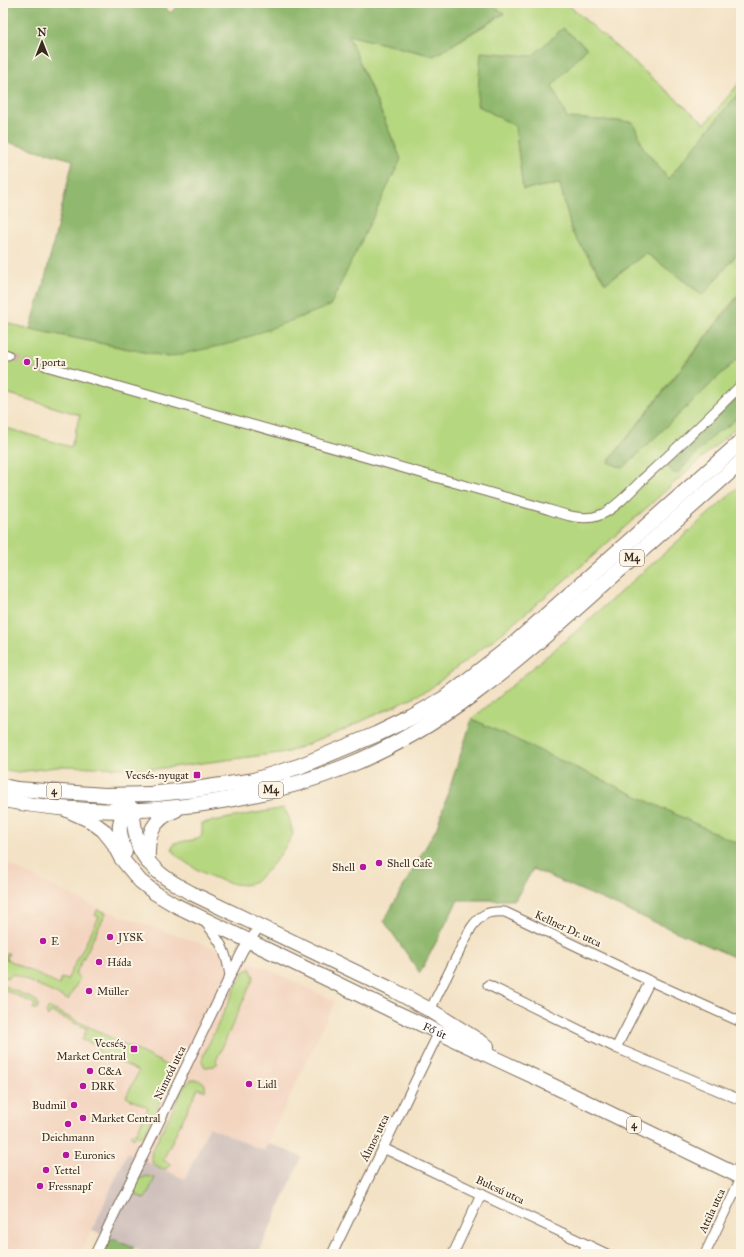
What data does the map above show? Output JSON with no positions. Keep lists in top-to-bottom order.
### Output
{
  "streets": {
    "highway": ["M4"],
    "main road": ["4", "Fő út"],
    "street": [
      "Kellner Dr. utca",
      "Nimród utca",
      "Álmos utca",
      "Bulcsú utca",
      "Attila utca"
    ]
  },
  "crossings": [
    ["4", "Kellner Dr. utca"],
    ["4", "Fő út"],
    ["4", "Nimród utca"],
    ["Fő út", "Nimród utca"],
    ["Fő út", "Álmos utca"],
    ["Fő út", "Attila utca"],
    ["Álmos utca", "Bulcsú utca"]
  ],
  "places": {
    "other": [
      "J porta",
      "Shell Cafe",
      "Shell",
      "JYSK",
      "E",
      "Háda",
      "Müller",
      "C&A",
      "Lidl",
      "DRK",
      "Budmil",
      "Market Central",
      "Deichmann",
      "Euronics",
      "Yettel",
      "Fressnapf"
    ],
    "transit": ["Vecsés-nyugat", "Vecsés, Market Central"]
  },
  "north": "top"
}
